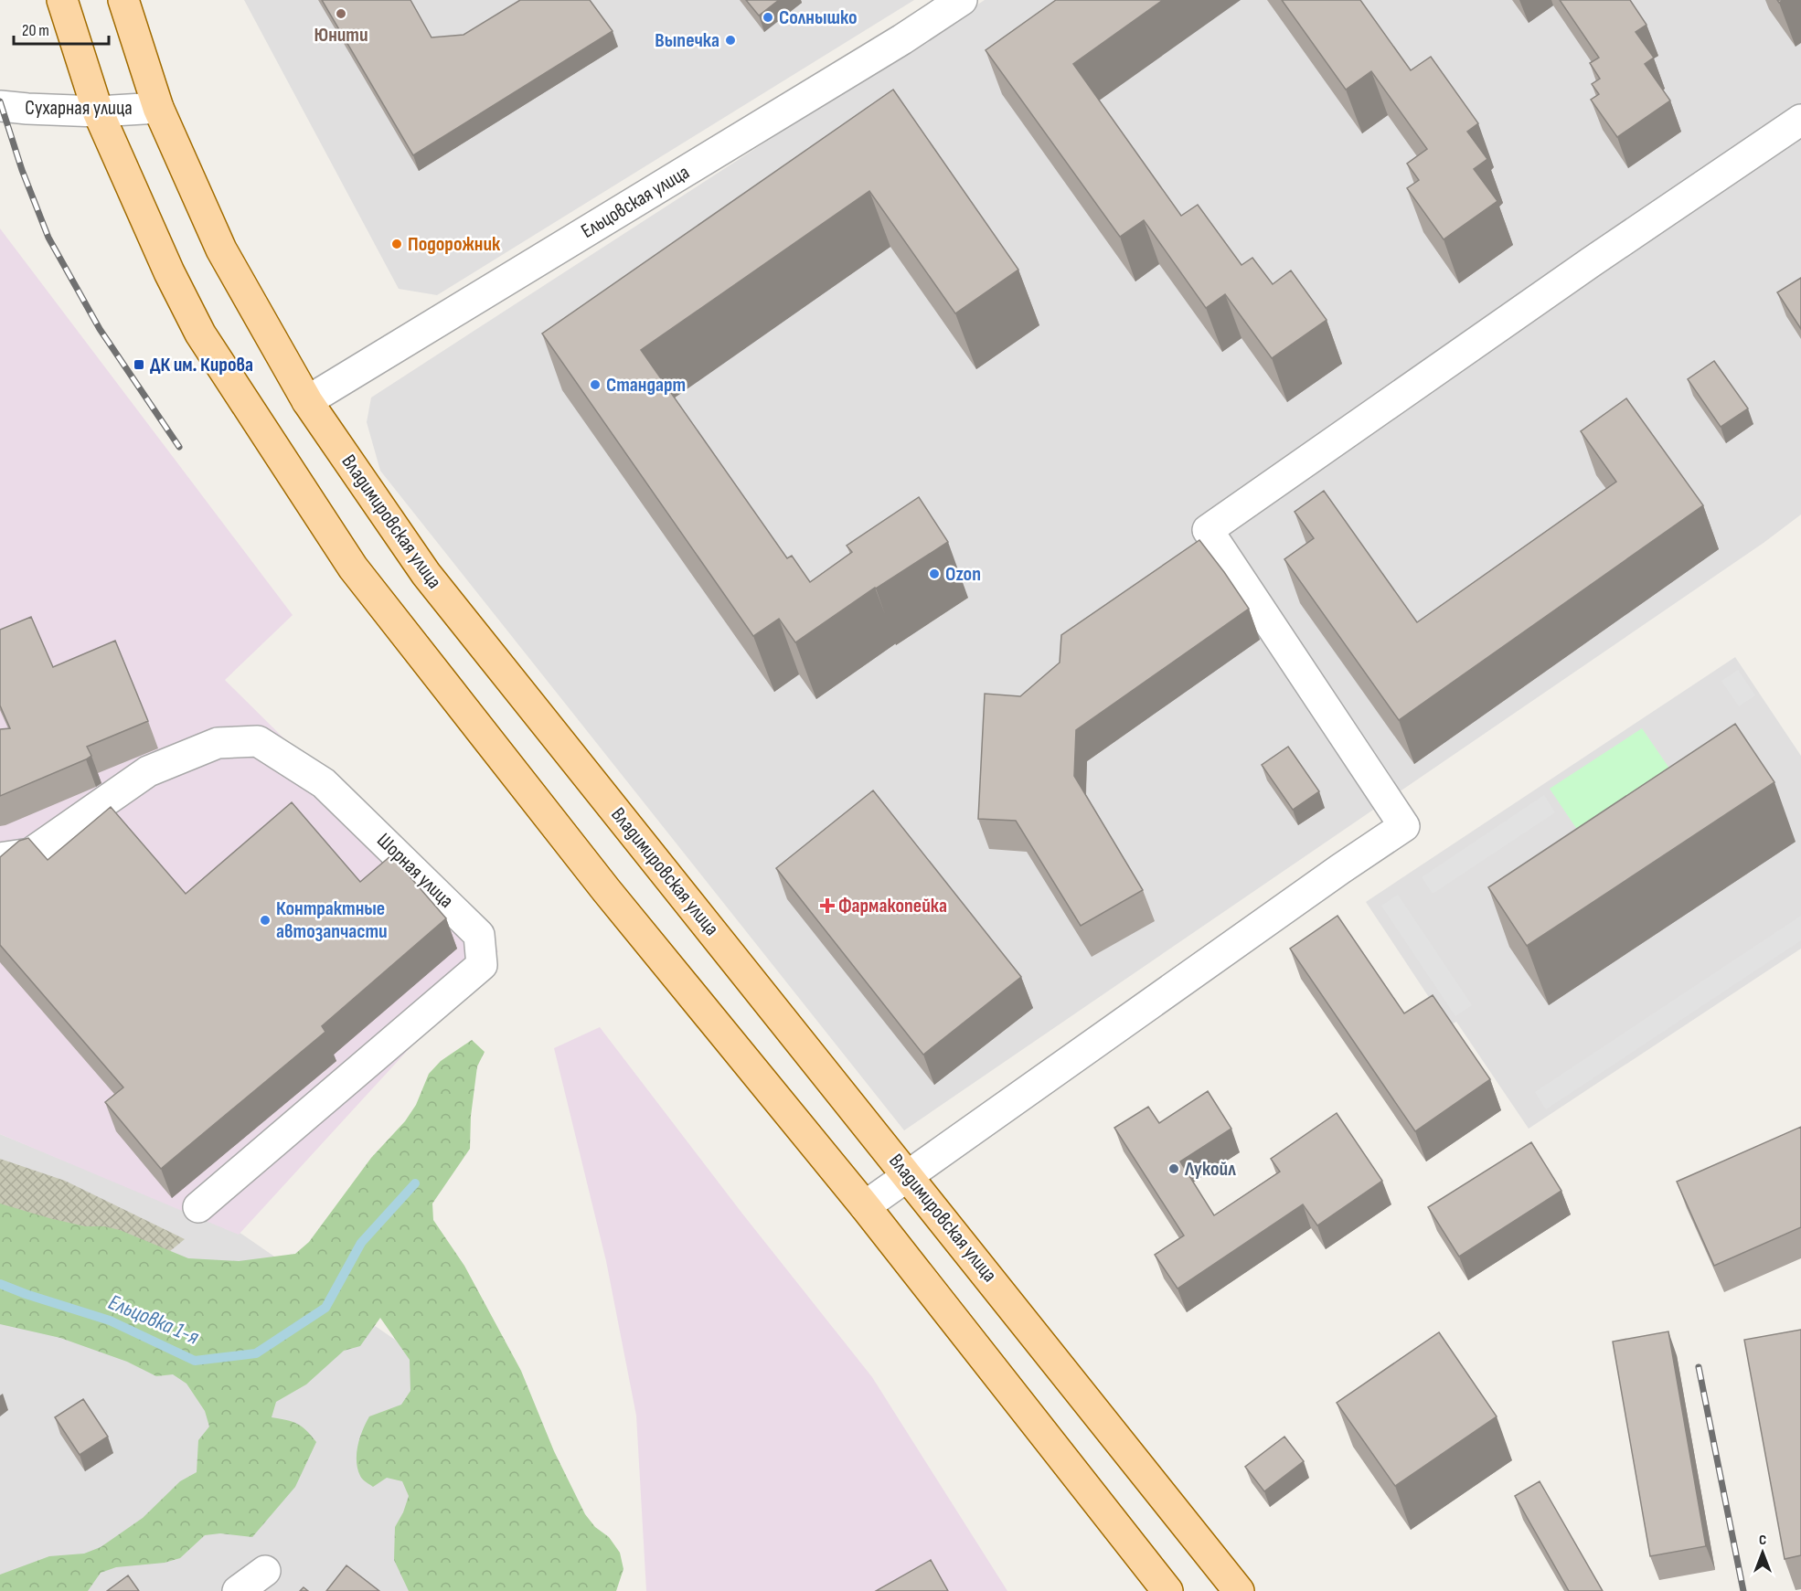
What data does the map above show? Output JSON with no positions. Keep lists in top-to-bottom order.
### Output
{
  "streets": {
    "main road": ["Владимировская улица"],
    "street": ["Сухарная улица", "Ельцовская улица", "Шорная улица"]
  },
  "crossings": [
    ["Сухарная улица", "Владимировская улица"],
    ["Ельцовская улица", "Владимировская улица"]
  ],
  "water": ["Ельцовка 1-я"],
  "places": {
    "other": [
      "Юнити",
      "Солнышко",
      "Выпечка",
      "Подорожник",
      "Стандарт",
      "Ozon",
      "Контрактные автозапчасти",
      "Лукойл"
    ],
    "transit": ["ДК им. Кирова"],
    "health": ["Фармакопейка"]
  },
  "scale_bar": "20 m",
  "north": "top"
}
